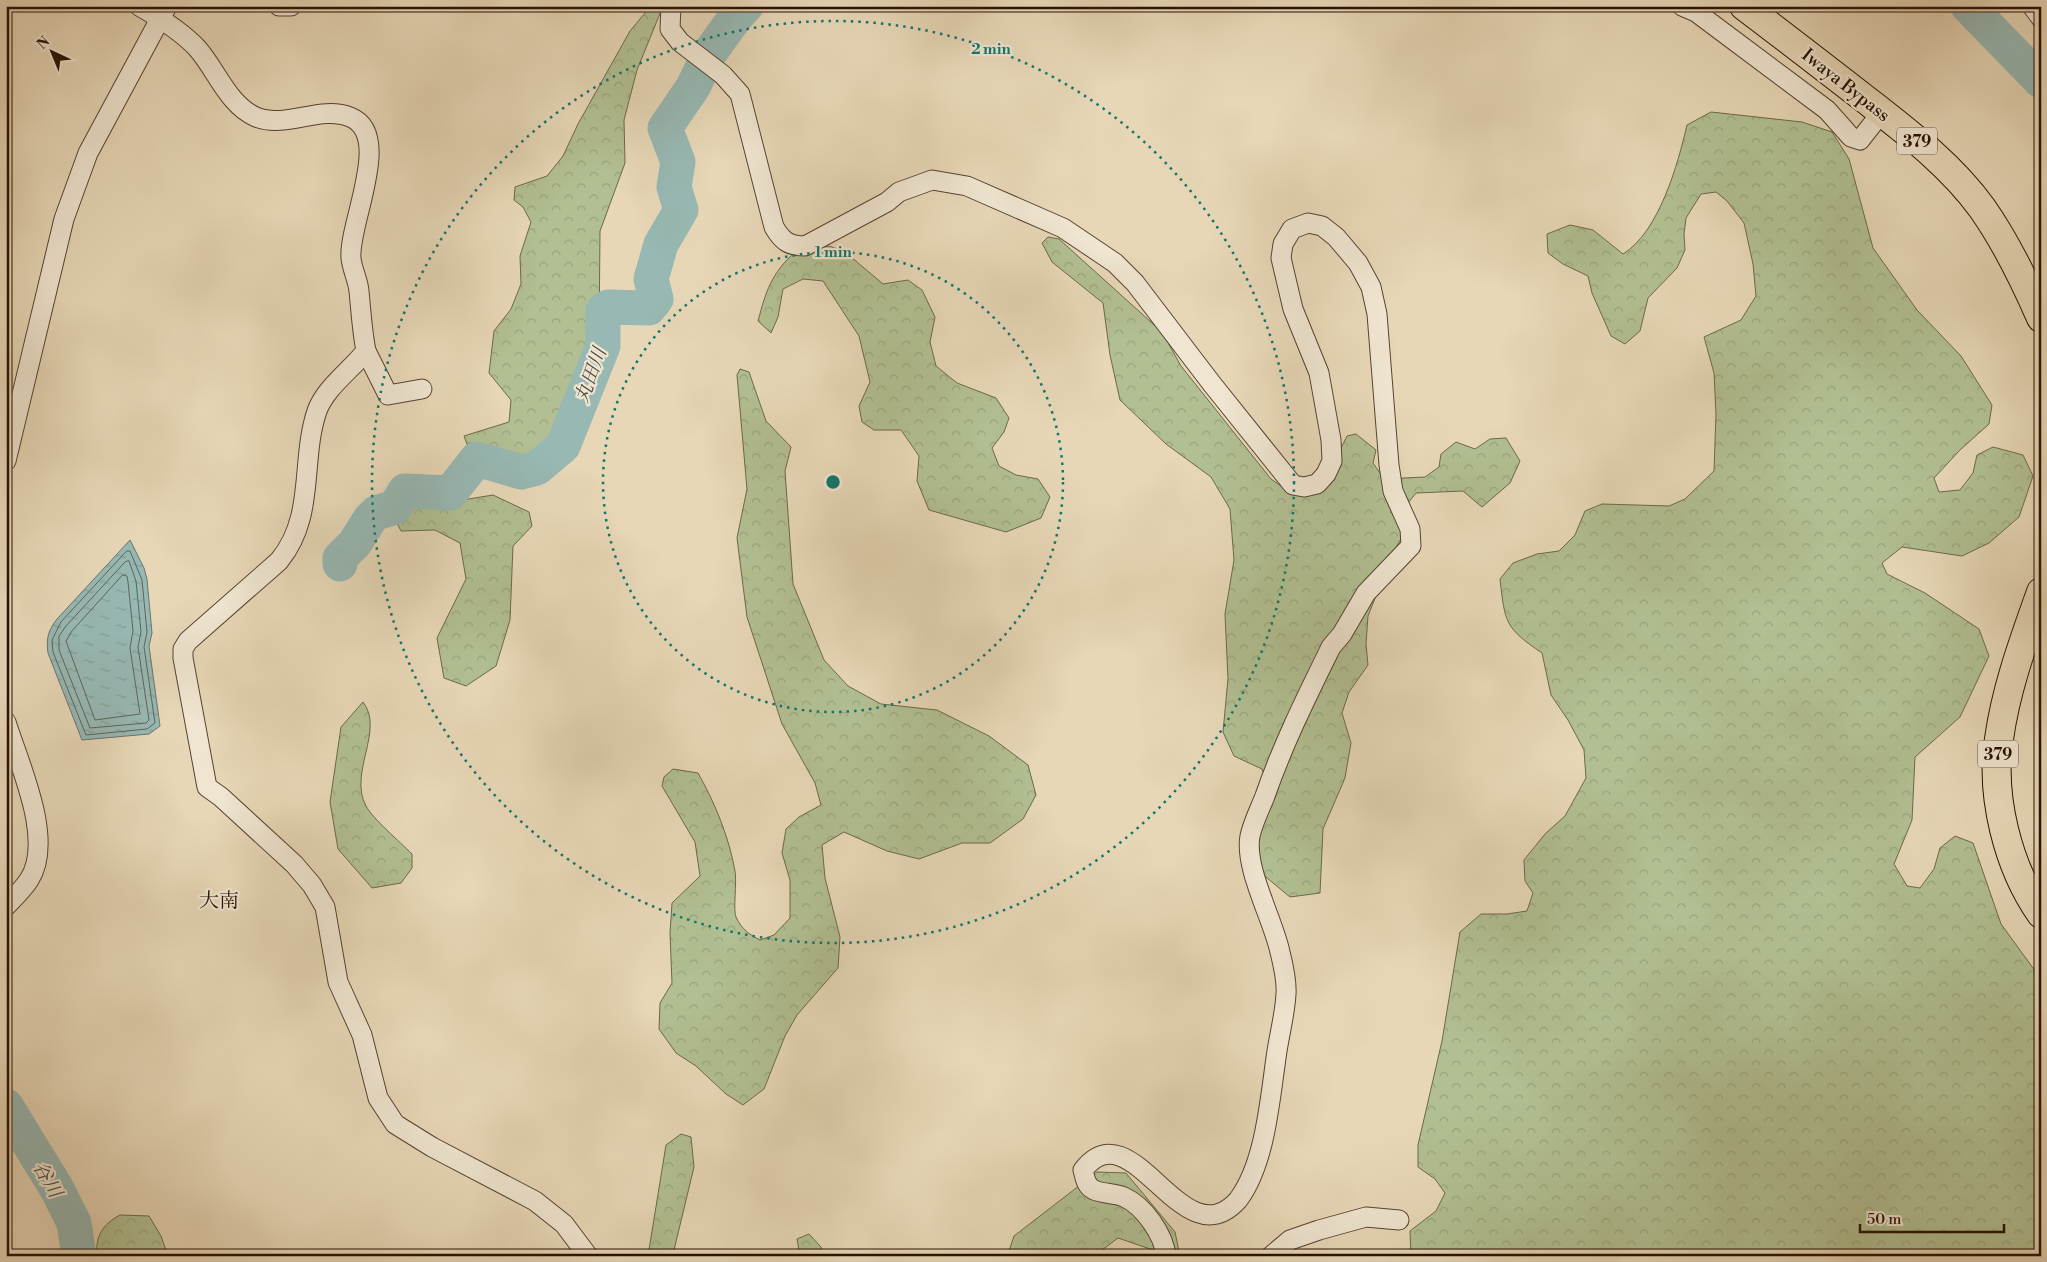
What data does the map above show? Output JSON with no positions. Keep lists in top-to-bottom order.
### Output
{
  "streets": {
    "highway": ["Iwaya Bypass", "379"]
  },
  "districts": ["大南"],
  "water": ["丸田川", "谷川"],
  "scale_bar": "50 m",
  "north": "top left",
  "rings": ["2 min", "1 min"]
}
